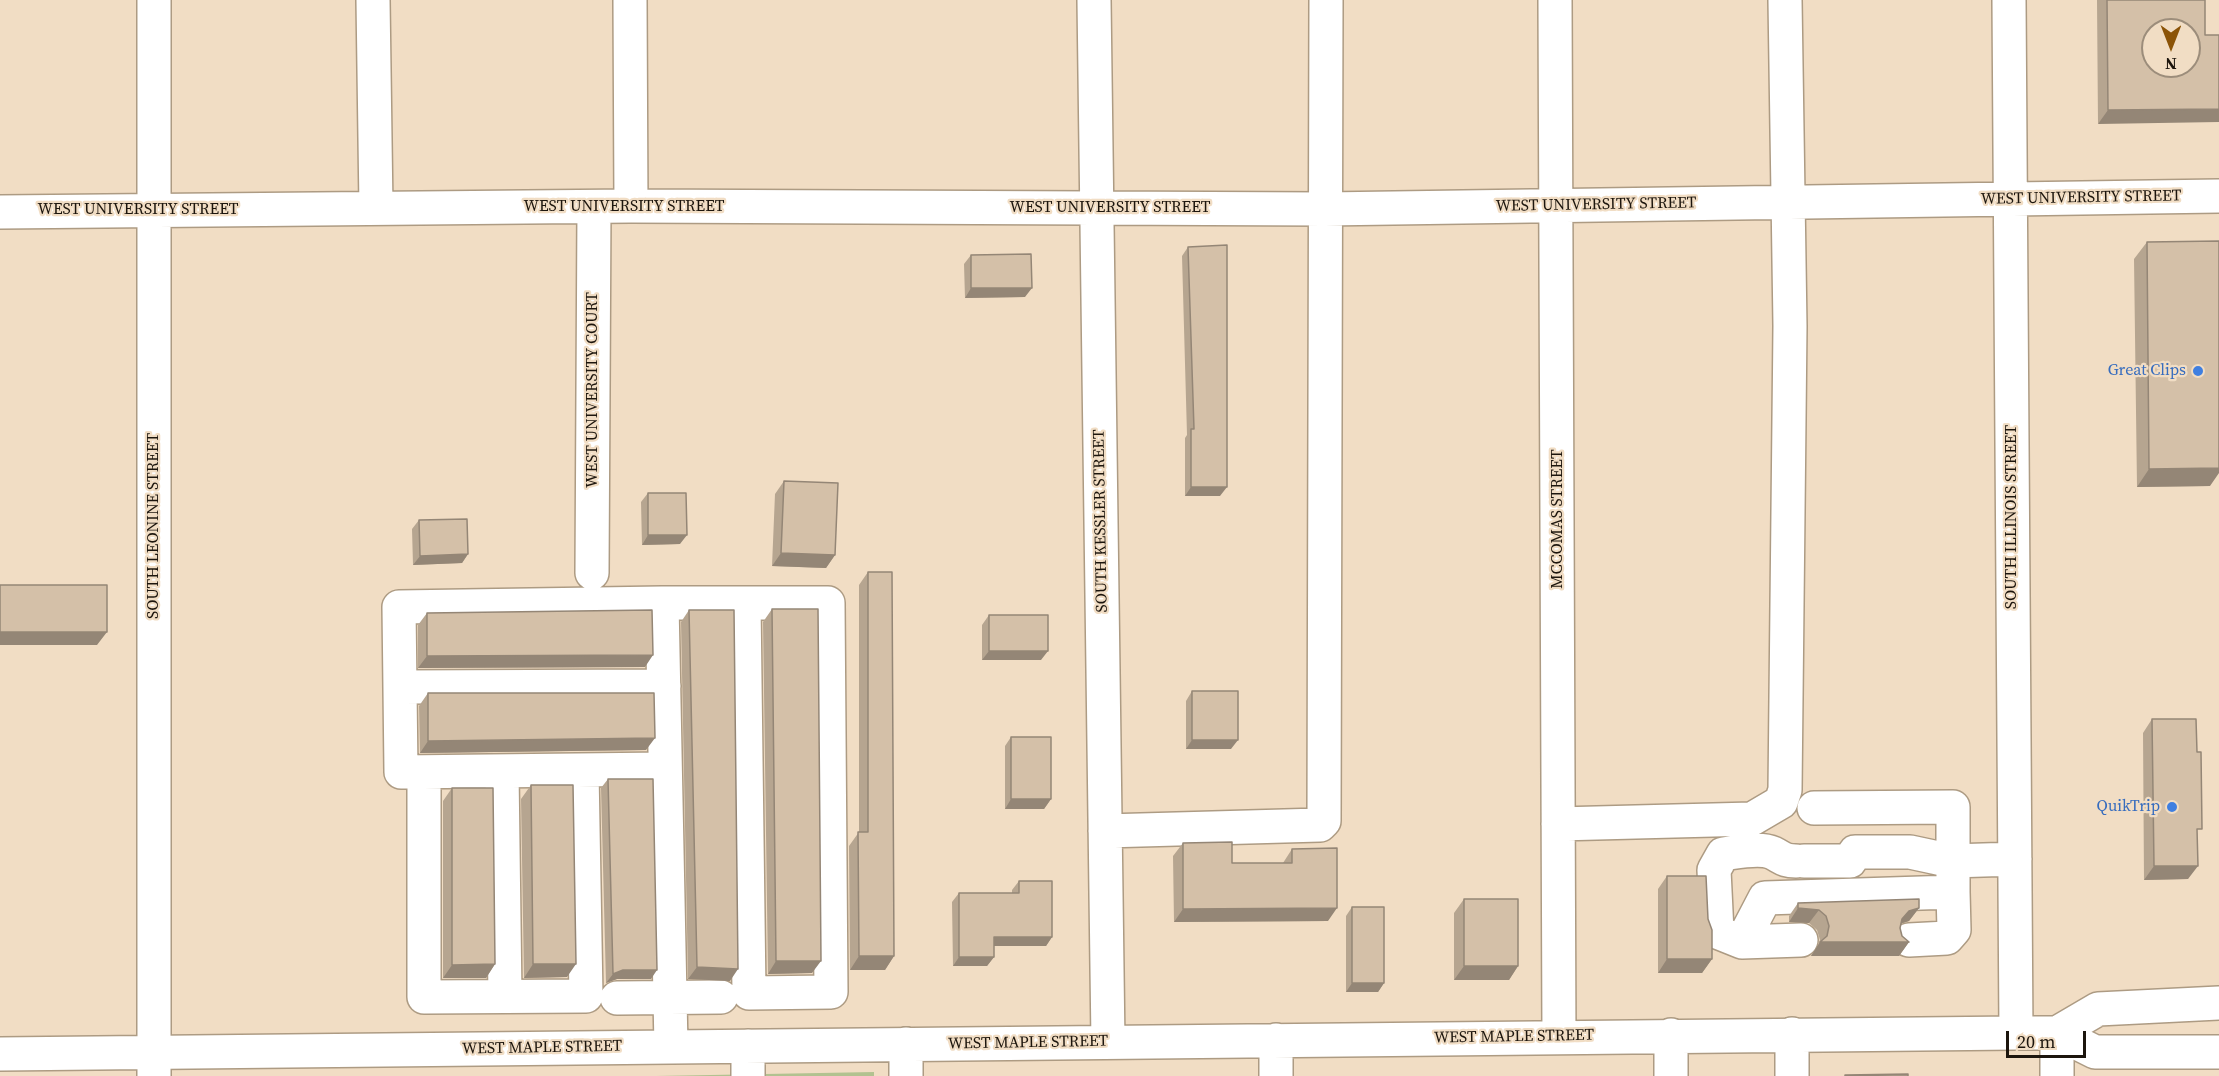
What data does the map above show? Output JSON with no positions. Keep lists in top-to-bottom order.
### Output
{
  "streets": {
    "street": [
      "WEST UNIVERSITY STREET",
      "WEST UNIVERSITY COURT",
      "SOUTH ILLINOIS STREET",
      "MCCOMAS STREET",
      "SOUTH KESSLER STREET",
      "SOUTH LEONINE STREET",
      "WEST MAPLE STREET"
    ]
  },
  "crossings": [
    ["WEST UNIVERSITY STREET", "WEST UNIVERSITY COURT"],
    ["WEST UNIVERSITY STREET", "SOUTH ILLINOIS STREET"],
    ["WEST UNIVERSITY STREET", "MCCOMAS STREET"],
    ["WEST UNIVERSITY STREET", "SOUTH KESSLER STREET"],
    ["WEST UNIVERSITY STREET", "SOUTH LEONINE STREET"],
    ["SOUTH ILLINOIS STREET", "WEST MAPLE STREET"],
    ["MCCOMAS STREET", "WEST MAPLE STREET"],
    ["SOUTH KESSLER STREET", "WEST MAPLE STREET"],
    ["SOUTH LEONINE STREET", "WEST MAPLE STREET"]
  ],
  "places": ["Great Clips", "QuikTrip"],
  "scale_bar": "20 m",
  "north": "bottom"
}
